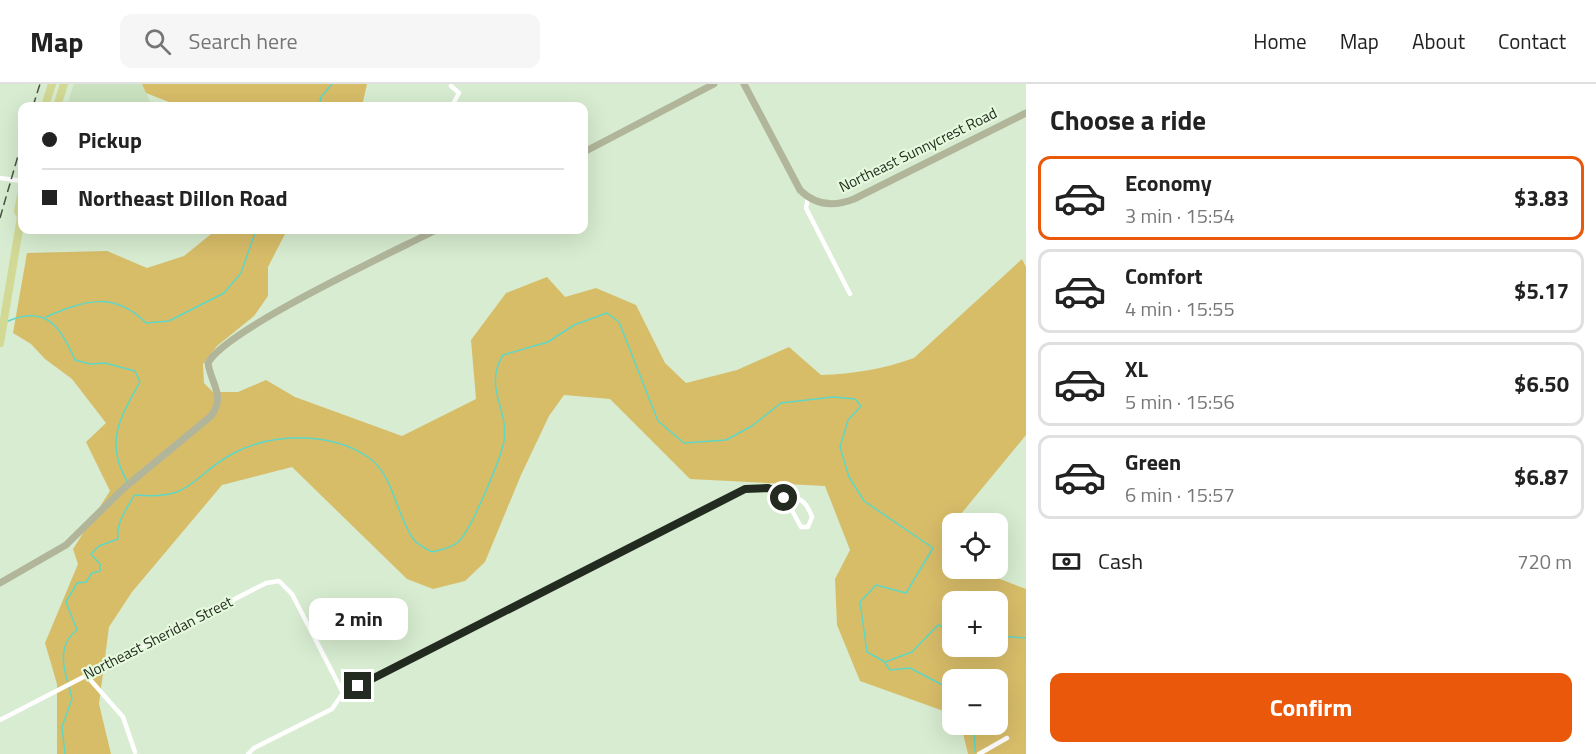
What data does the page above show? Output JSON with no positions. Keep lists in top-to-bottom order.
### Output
{
  "streets": {
    "street": ["Northeast Sunnycrest Road", "Northeast Sheridan Street"]
  },
  "page": {
    "header": "Map",
    "search": "Search here",
    "nav": [
      "Home",
      "Map",
      "About",
      "Contact"
    ],
    "heading": "Choose a ride",
    "banner": ["Pickup", "Northeast Dillon Road"],
    "list": [
      {
        "name": "Economy",
        "note": "3 min · 15:54",
        "value": "$3.83"
      },
      {
        "name": "Comfort",
        "note": "4 min · 15:55",
        "value": "$5.17"
      },
      {
        "name": "XL",
        "note": "5 min · 15:56",
        "value": "$6.50"
      },
      {
        "name": "Green",
        "note": "6 min · 15:57",
        "value": "$6.87"
      }
    ],
    "map_buttons": ["+", "−"],
    "pay": ["Cash", "720 m"],
    "bubble": "2 min",
    "buttons": "Confirm"
  }
}
